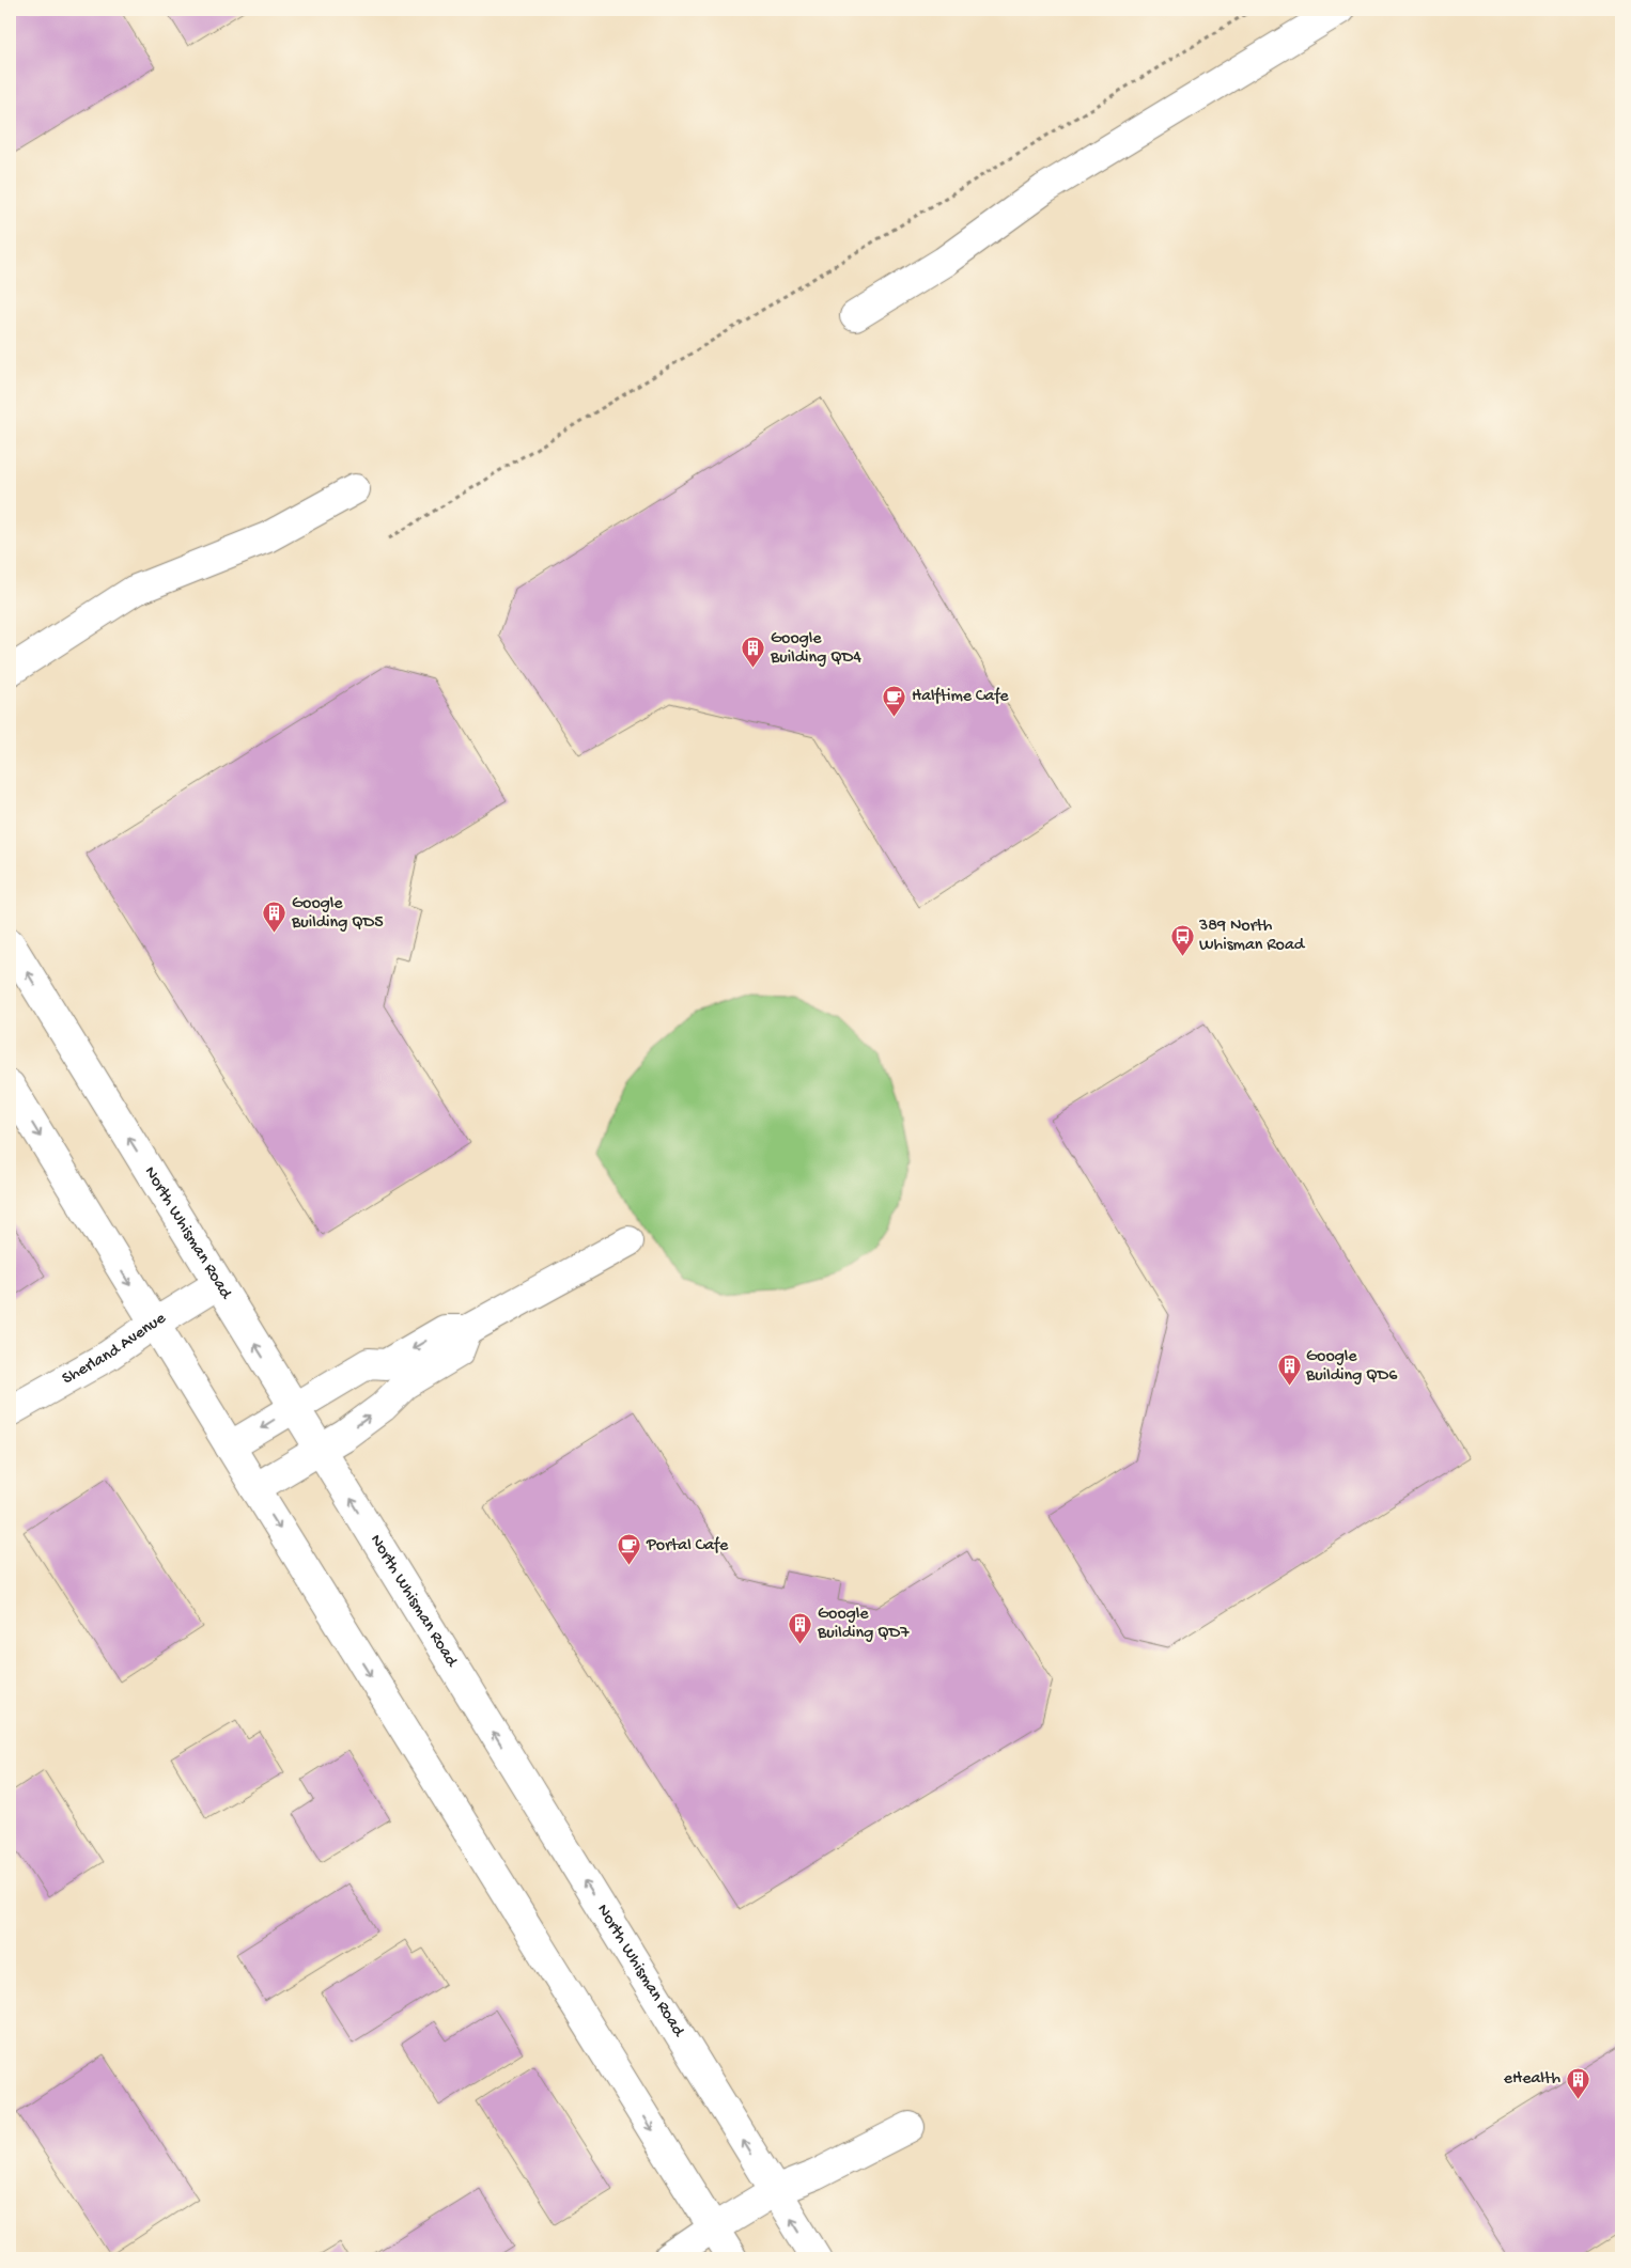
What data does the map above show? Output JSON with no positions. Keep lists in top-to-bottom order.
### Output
{
  "streets": {
    "main road": ["North Whisman Road", "Sherland Avenue"]
  },
  "crossings": [
    ["North Whisman Road", "Sherland Avenue"]
  ],
  "places": {
    "building": [
      "Google Building QD4",
      "Google Building QD5",
      "Google Building QD6",
      "Google Building QD7",
      "eHealth"
    ],
    "cafe": ["Halftime Cafe", "Portal Cafe"],
    "bus stop": ["389 North Whisman Road"]
  }
}
